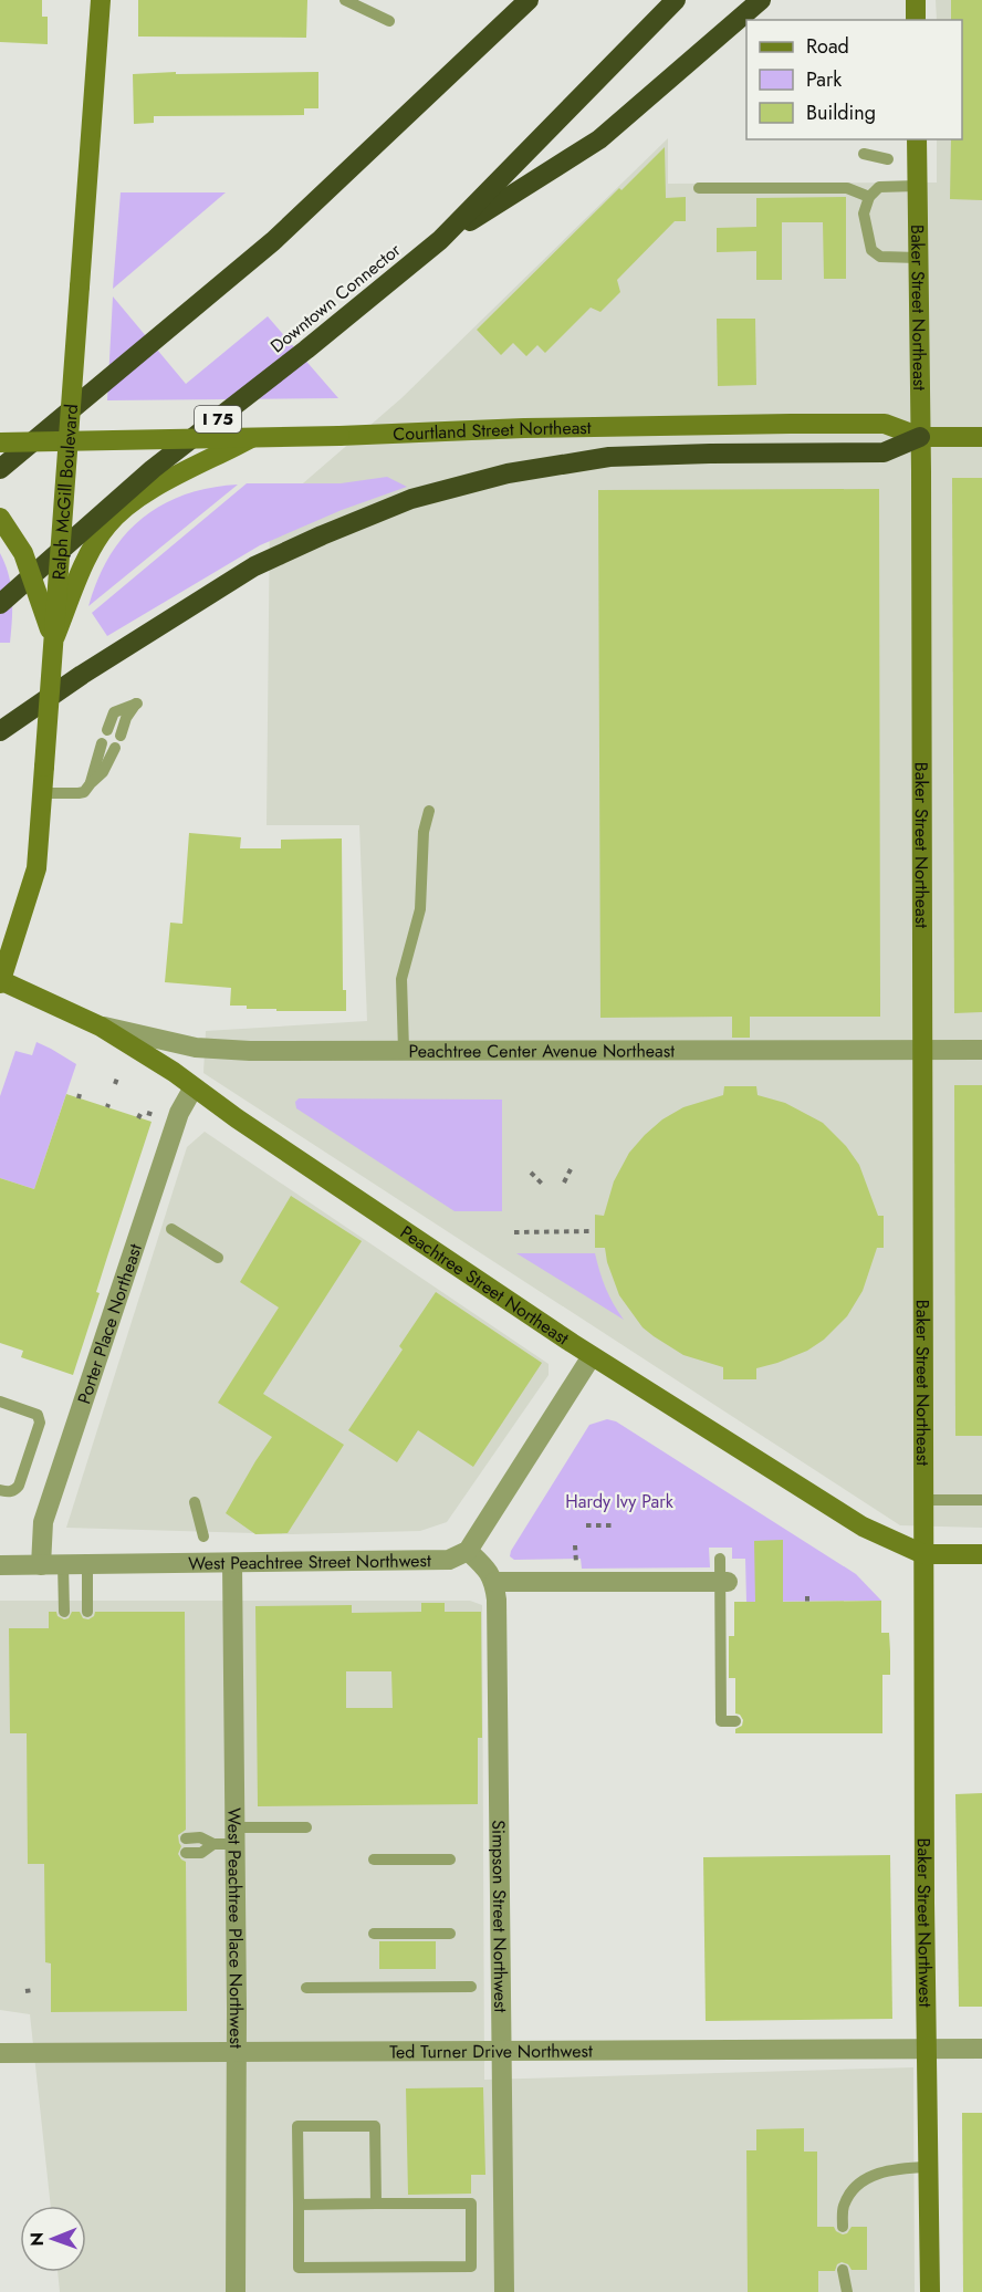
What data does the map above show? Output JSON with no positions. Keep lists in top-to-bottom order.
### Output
{
  "streets": {
    "highway": ["Downtown Connector", "I 75"],
    "main road": [
      "Baker Street Northeast",
      "Courtland Street Northeast",
      "Ralph McGill Boulevard",
      "Peachtree Street Northeast",
      "Baker Street Northwest"
    ],
    "street": [
      "Peachtree Center Avenue Northeast",
      "Porter Place Northeast",
      "West Peachtree Street Northwest",
      "Simpson Street Northwest",
      "West Peachtree Place Northwest",
      "Ted Turner Drive Northwest"
    ]
  },
  "crossings": [
    ["Baker Street Northeast", "Courtland Street Northeast"],
    ["Baker Street Northeast", "Peachtree Center Avenue Northeast"],
    ["Baker Street Northeast", "Peachtree Street Northeast"],
    ["Baker Street Northeast", "Baker Street Northwest"],
    ["Courtland Street Northeast", "Ralph McGill Boulevard"],
    ["Ralph McGill Boulevard", "Peachtree Street Northeast"],
    ["Peachtree Center Avenue Northeast", "Peachtree Street Northeast"],
    ["Peachtree Street Northeast", "Porter Place Northeast"],
    ["Peachtree Street Northeast", "Baker Street Northwest"],
    ["Porter Place Northeast", "West Peachtree Street Northwest"],
    ["West Peachtree Street Northwest", "West Peachtree Place Northwest"],
    ["Simpson Street Northwest", "Ted Turner Drive Northwest"],
    ["Baker Street Northwest", "Ted Turner Drive Northwest"],
    ["West Peachtree Place Northwest", "Ted Turner Drive Northwest"]
  ],
  "parks": ["Hardy Ivy Park"],
  "legend": ["Road", "Park", "Building"],
  "north": "left"
}
